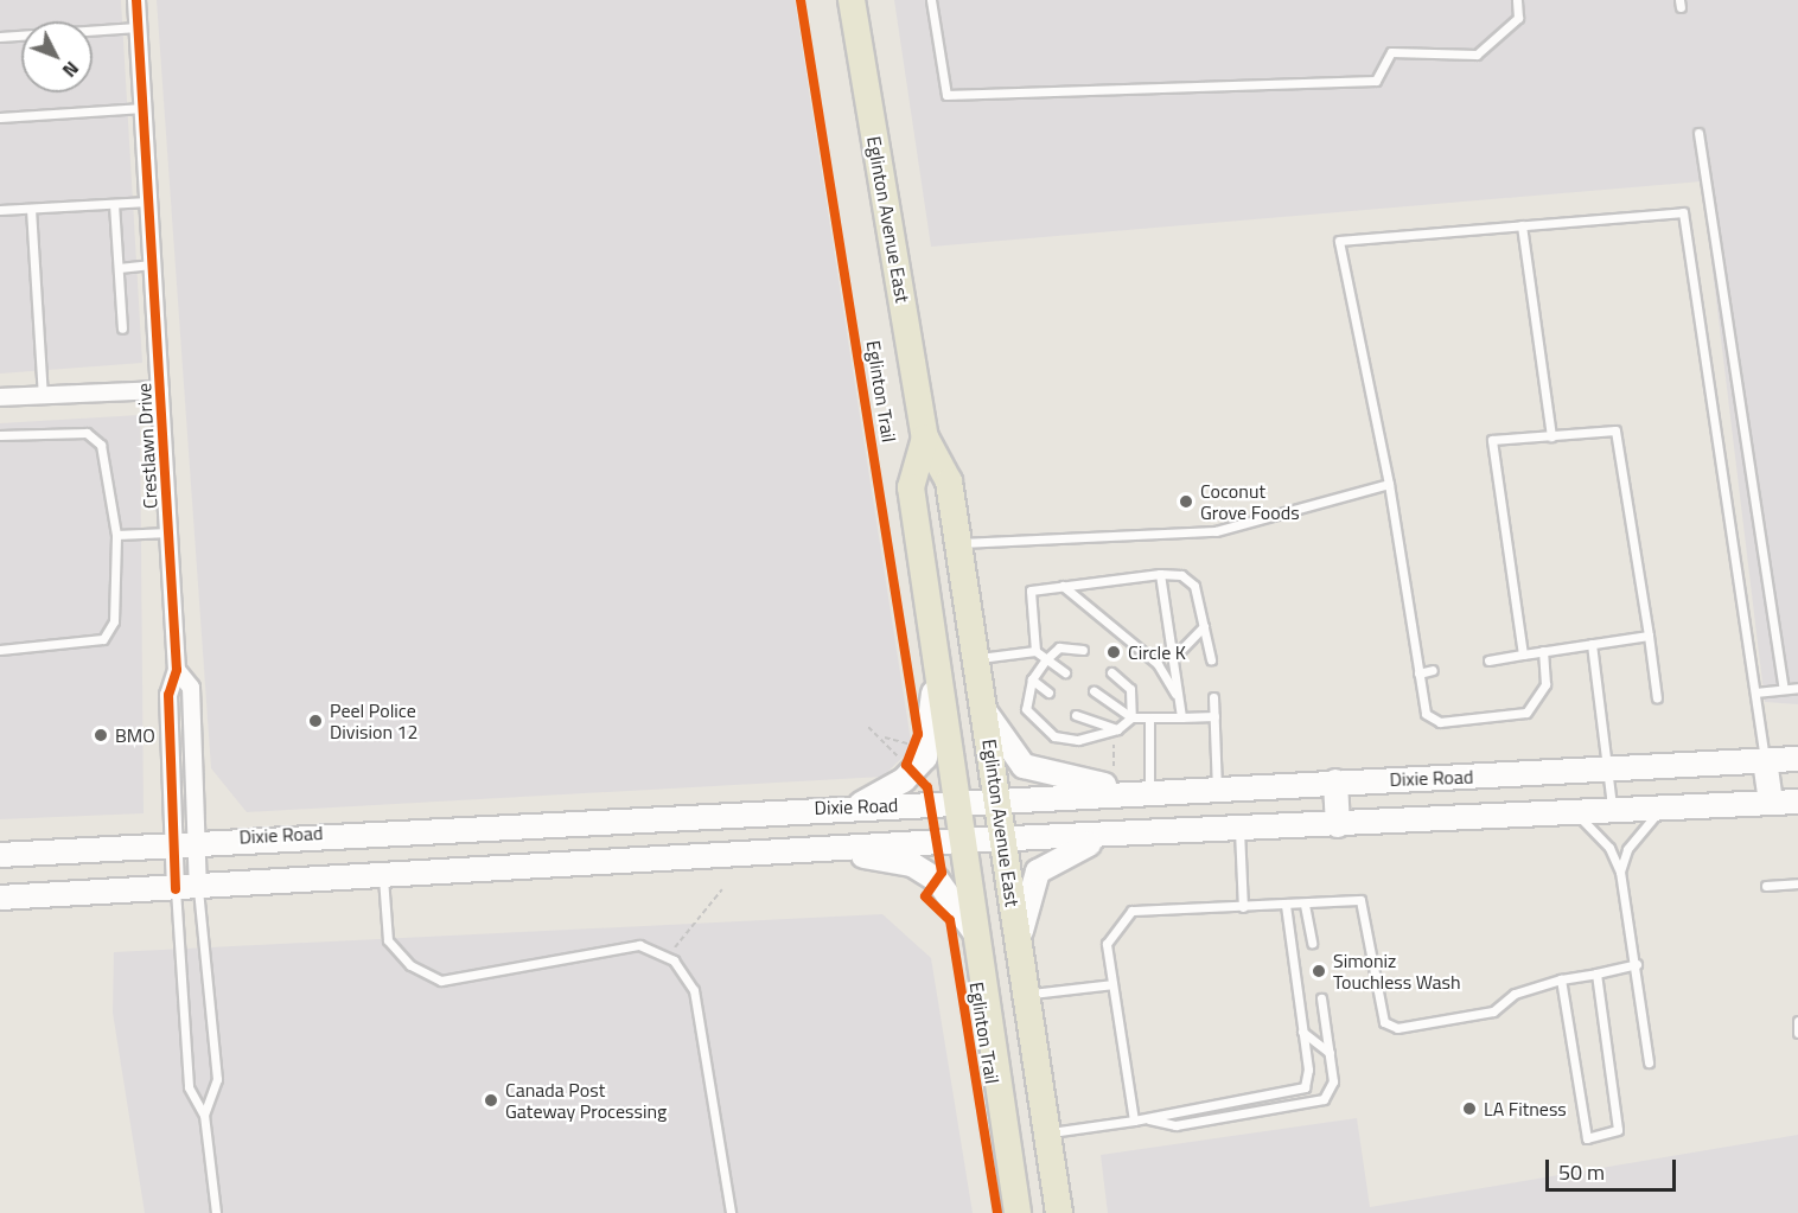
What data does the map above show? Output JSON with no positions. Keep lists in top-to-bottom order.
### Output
{
  "streets": {
    "main road": ["Eglinton Avenue East", "Dixie Road"],
    "street": ["Crestlawn Drive"],
    "cycle path": ["Eglinton Trail"]
  },
  "crossings": [
    ["Eglinton Avenue East", "Dixie Road"],
    ["Crestlawn Drive", "Dixie Road"]
  ],
  "places": [
    "Coconut Grove Foods",
    "Circle K",
    "Peel Police Division 12",
    "BMO",
    "Simoniz Touchless Wash",
    "Canada Post Gateway Processing",
    "LA Fitness"
  ],
  "scale_bar": "50 m",
  "north": "bottom right"
}
